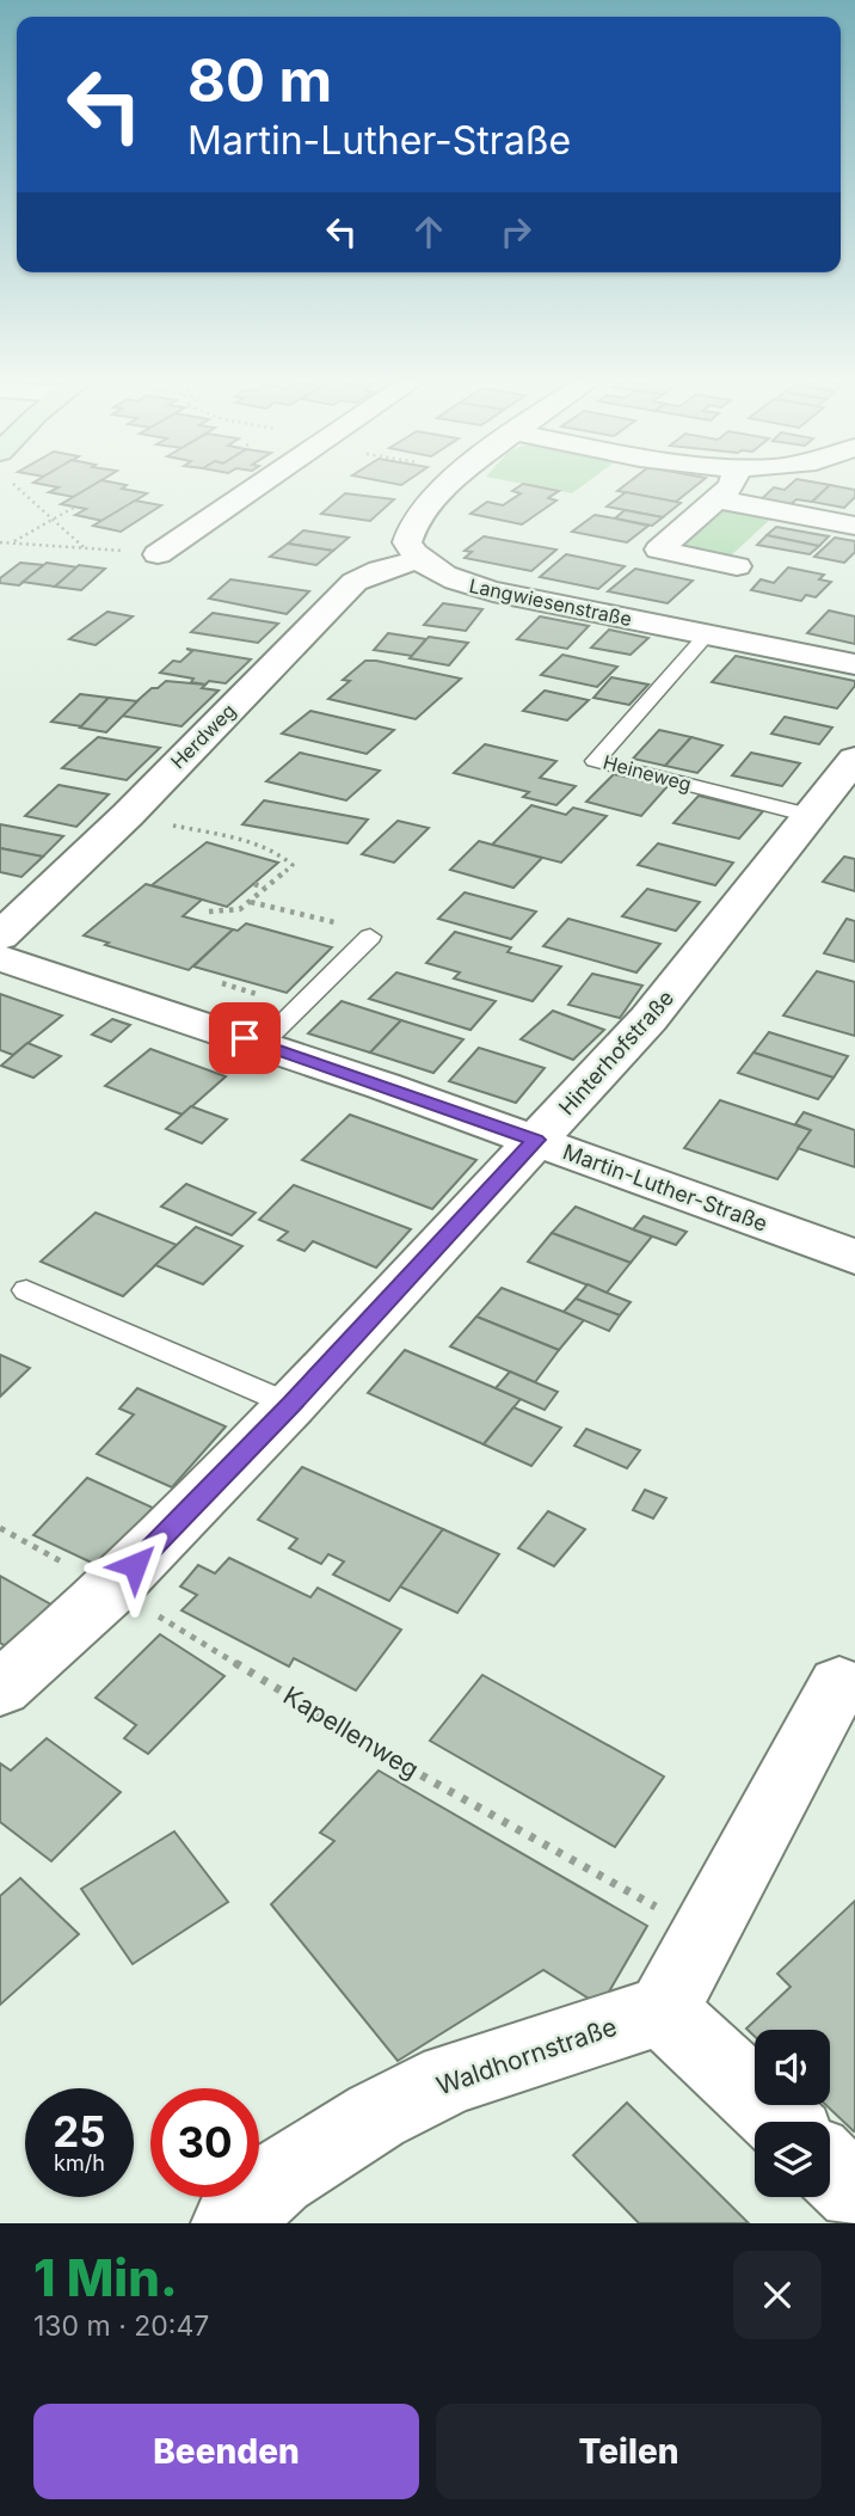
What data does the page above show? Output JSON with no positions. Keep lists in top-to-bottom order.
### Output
{
  "streets": {
    "street": [
      "Langwiesenstraße",
      "Herdweg",
      "Hinterhofstraße",
      "Martin-Luther-Straße",
      "Waldhornstraße"
    ],
    "lane": ["Heineweg"],
    "path": ["Kapellenweg"]
  },
  "crossings": [
    ["Langwiesenstraße", "Herdweg"],
    ["Langwiesenstraße", "Heineweg"],
    ["Heineweg", "Hinterhofstraße"],
    ["Hinterhofstraße", "Martin-Luther-Straße"],
    ["Hinterhofstraße", "Kapellenweg"]
  ],
  "page": {
    "turn": ["80 m", "Martin-Luther-Straße"],
    "speed": "25 km/h",
    "limit": "30",
    "heading": ["1 Min.", "130 m · 20:47"],
    "buttons": ["Beenden", "Teilen"]
  }
}
